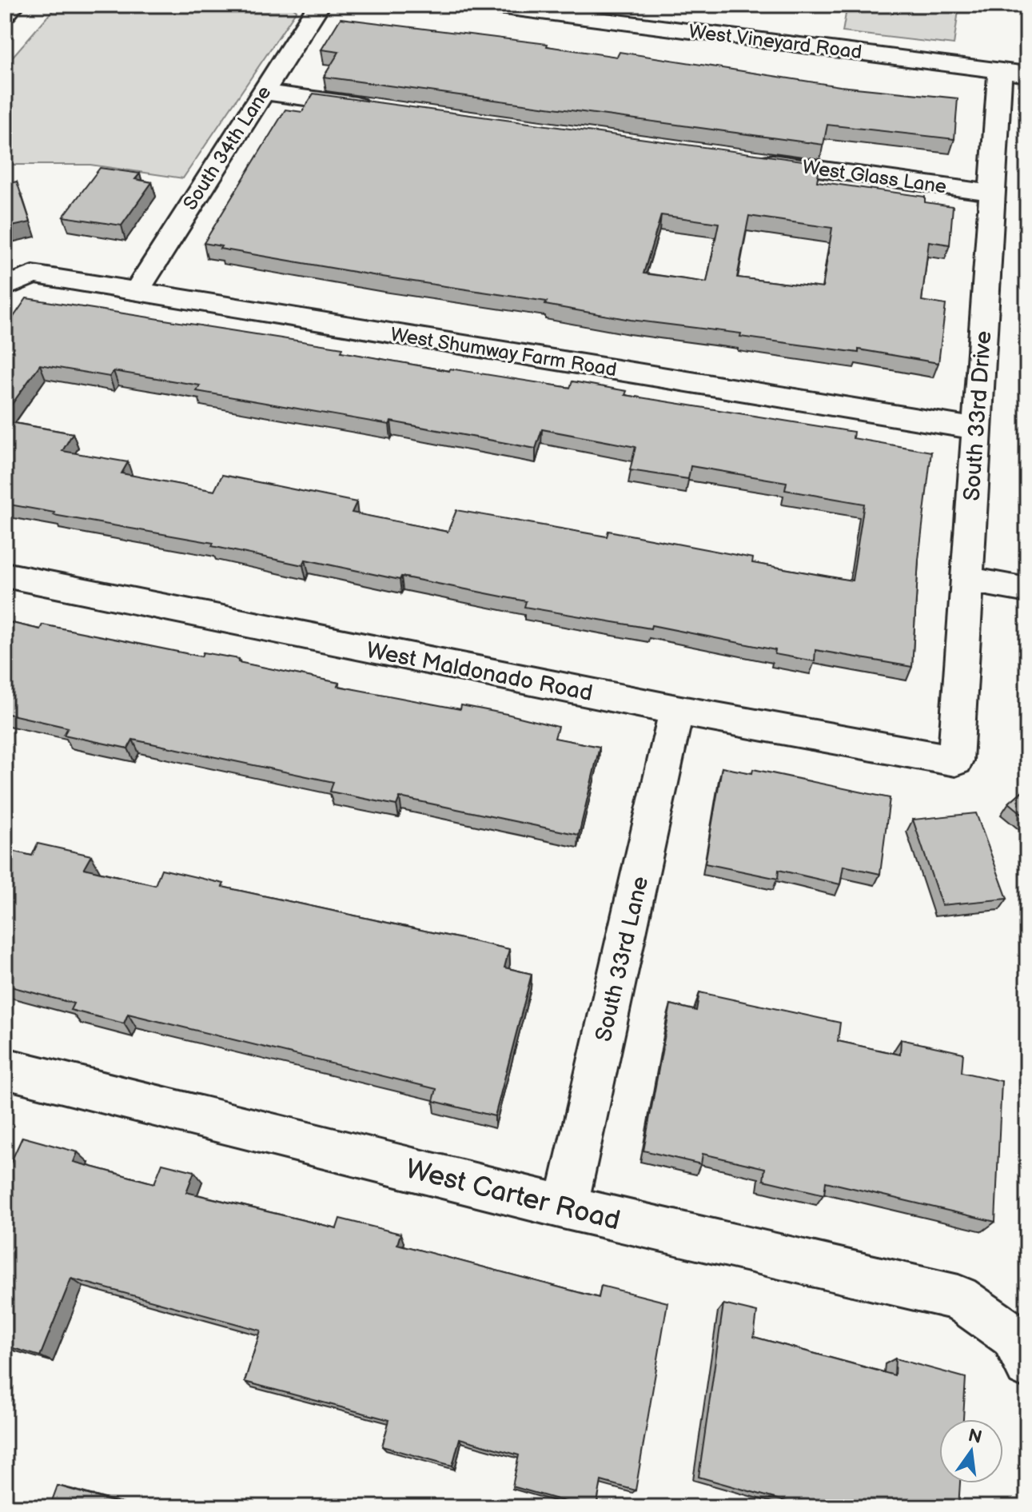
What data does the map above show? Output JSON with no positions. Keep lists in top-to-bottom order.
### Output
{
  "streets": {
    "street": [
      "West Vineyard Road",
      "South 34th Lane",
      "West Glass Lane",
      "West Shumway Farm Road",
      "South 33rd Drive",
      "West Maldonado Road",
      "South 33rd Lane",
      "West Carter Road"
    ]
  },
  "crossings": [
    ["West Vineyard Road", "South 33rd Drive"],
    ["South 34th Lane", "West Shumway Farm Road"],
    ["West Glass Lane", "South 33rd Drive"],
    ["West Shumway Farm Road", "South 33rd Drive"],
    ["South 33rd Drive", "West Maldonado Road"],
    ["West Maldonado Road", "South 33rd Lane"],
    ["South 33rd Lane", "West Carter Road"]
  ],
  "north": "top"
}
